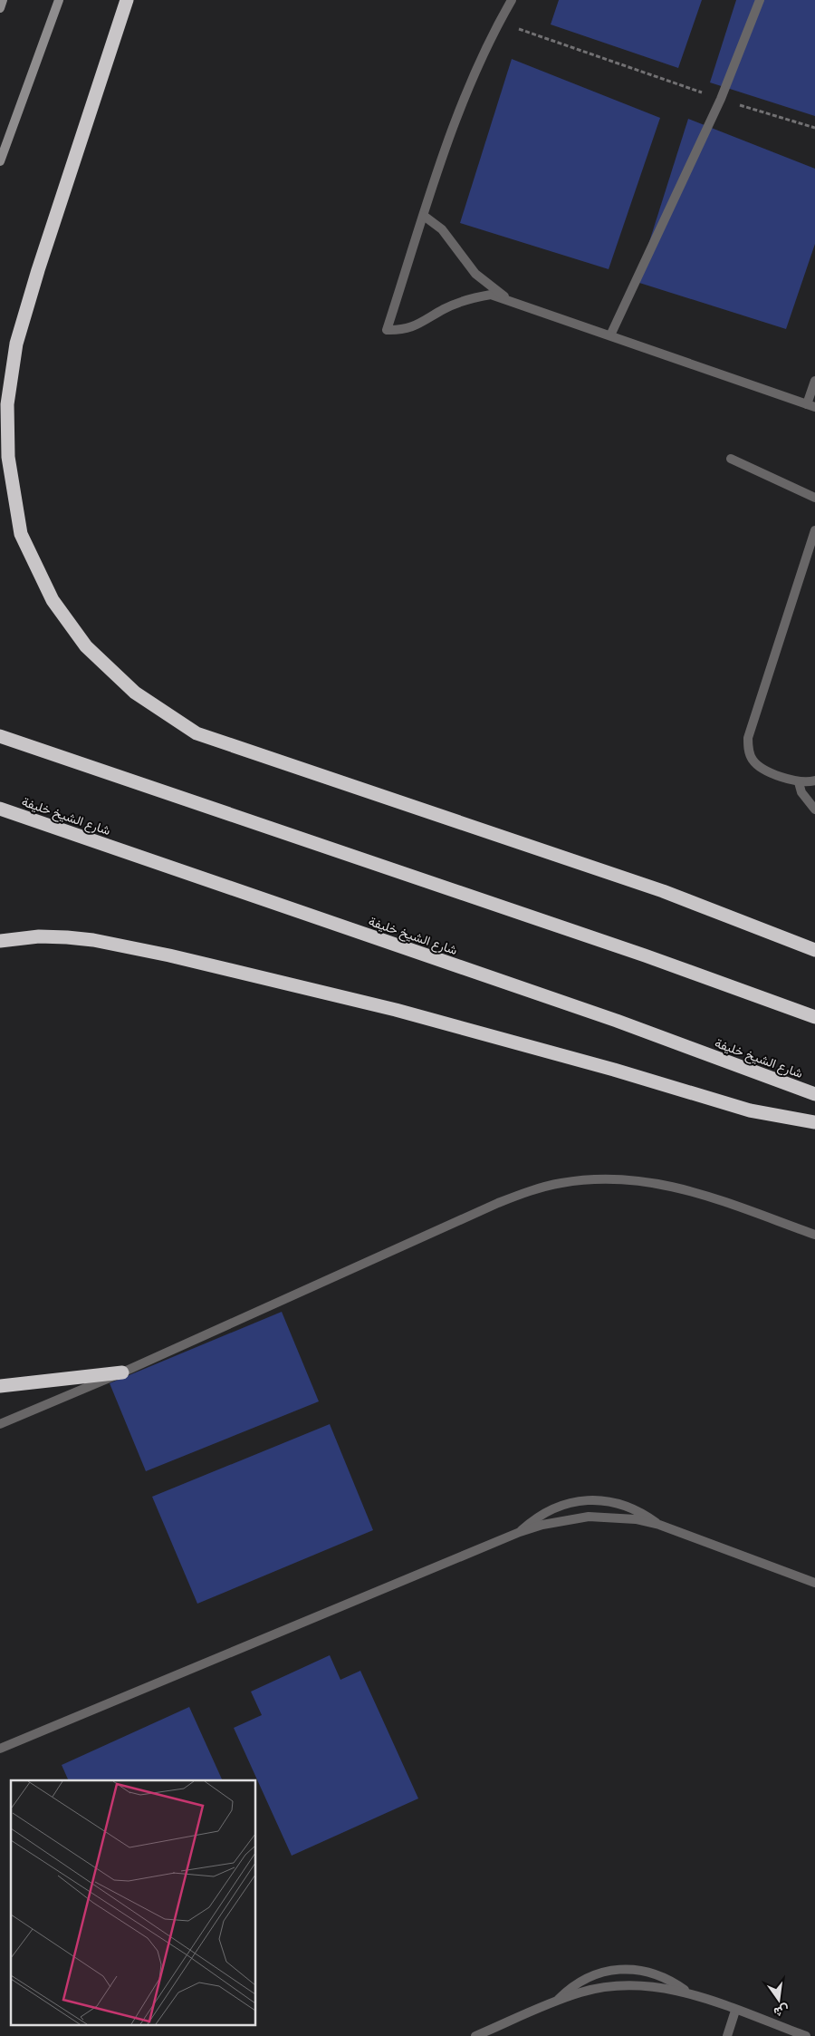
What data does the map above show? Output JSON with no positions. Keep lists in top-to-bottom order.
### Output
{
  "streets": {
    "highway": ["شارع الشيخ خليفة"]
  },
  "north": "bottom"
}
